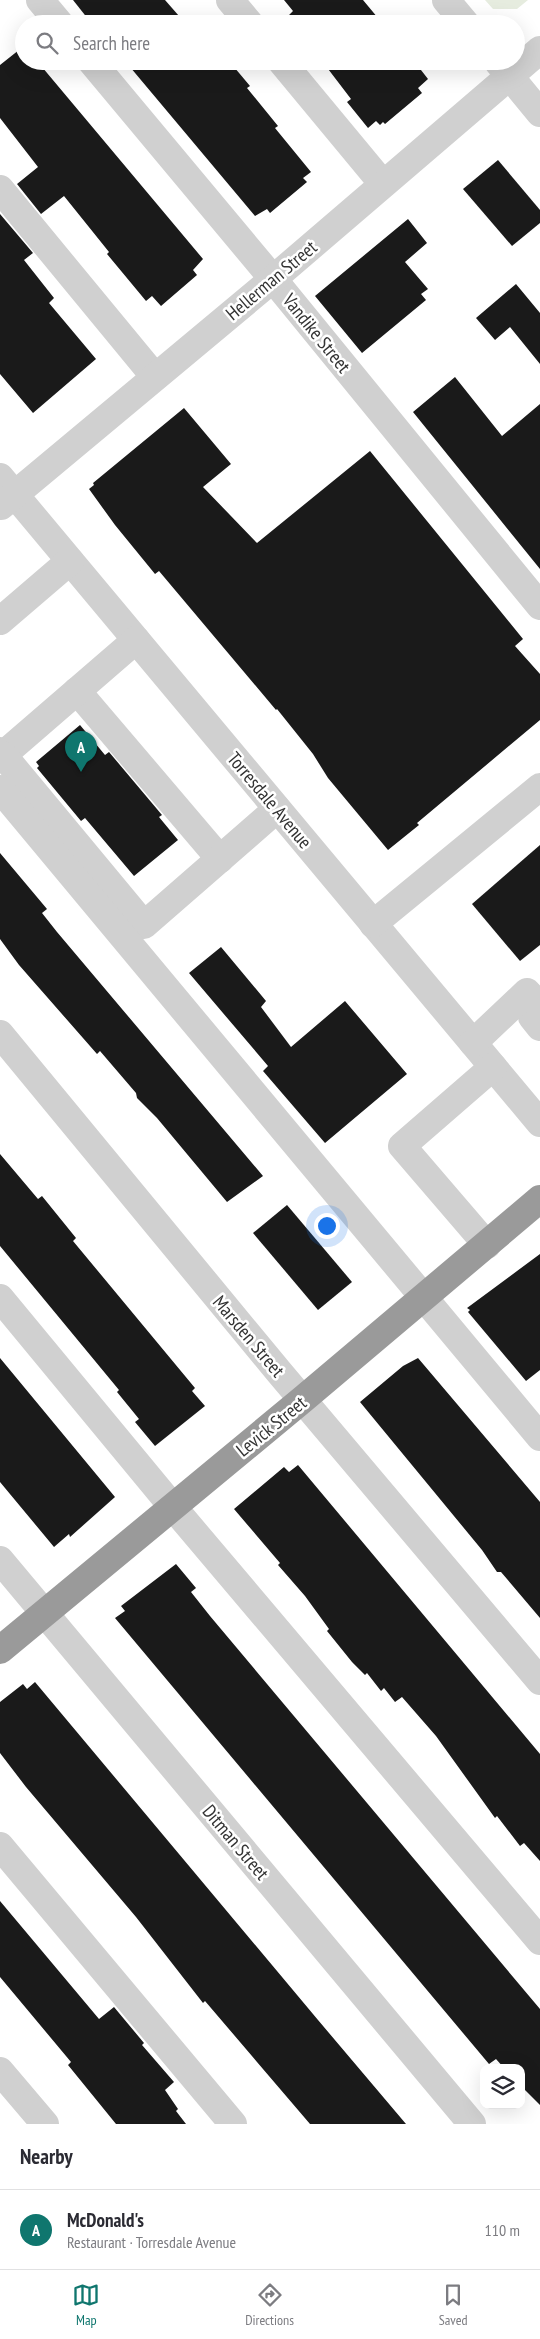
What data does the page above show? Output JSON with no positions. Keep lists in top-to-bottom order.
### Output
{
  "streets": {
    "highway": ["Levick Street"],
    "street": [
      "Hellerman Street",
      "Vandike Street",
      "Torresdale Avenue",
      "Marsden Street",
      "Ditman Street"
    ]
  },
  "crossings": [
    ["Hellerman Street", "Vandike Street"],
    ["Hellerman Street", "Torresdale Avenue"],
    ["Marsden Street", "Levick Street"],
    ["Levick Street", "Ditman Street"]
  ],
  "page": {
    "search": "Search here",
    "pins": "A",
    "heading": "Nearby",
    "list": [
      {
        "mark": "A",
        "name": "McDonald's",
        "note": "Restaurant · Torresdale Avenue",
        "value": "110 m"
      }
    ],
    "nav": ["Map", "Directions", "Saved"]
  }
}
